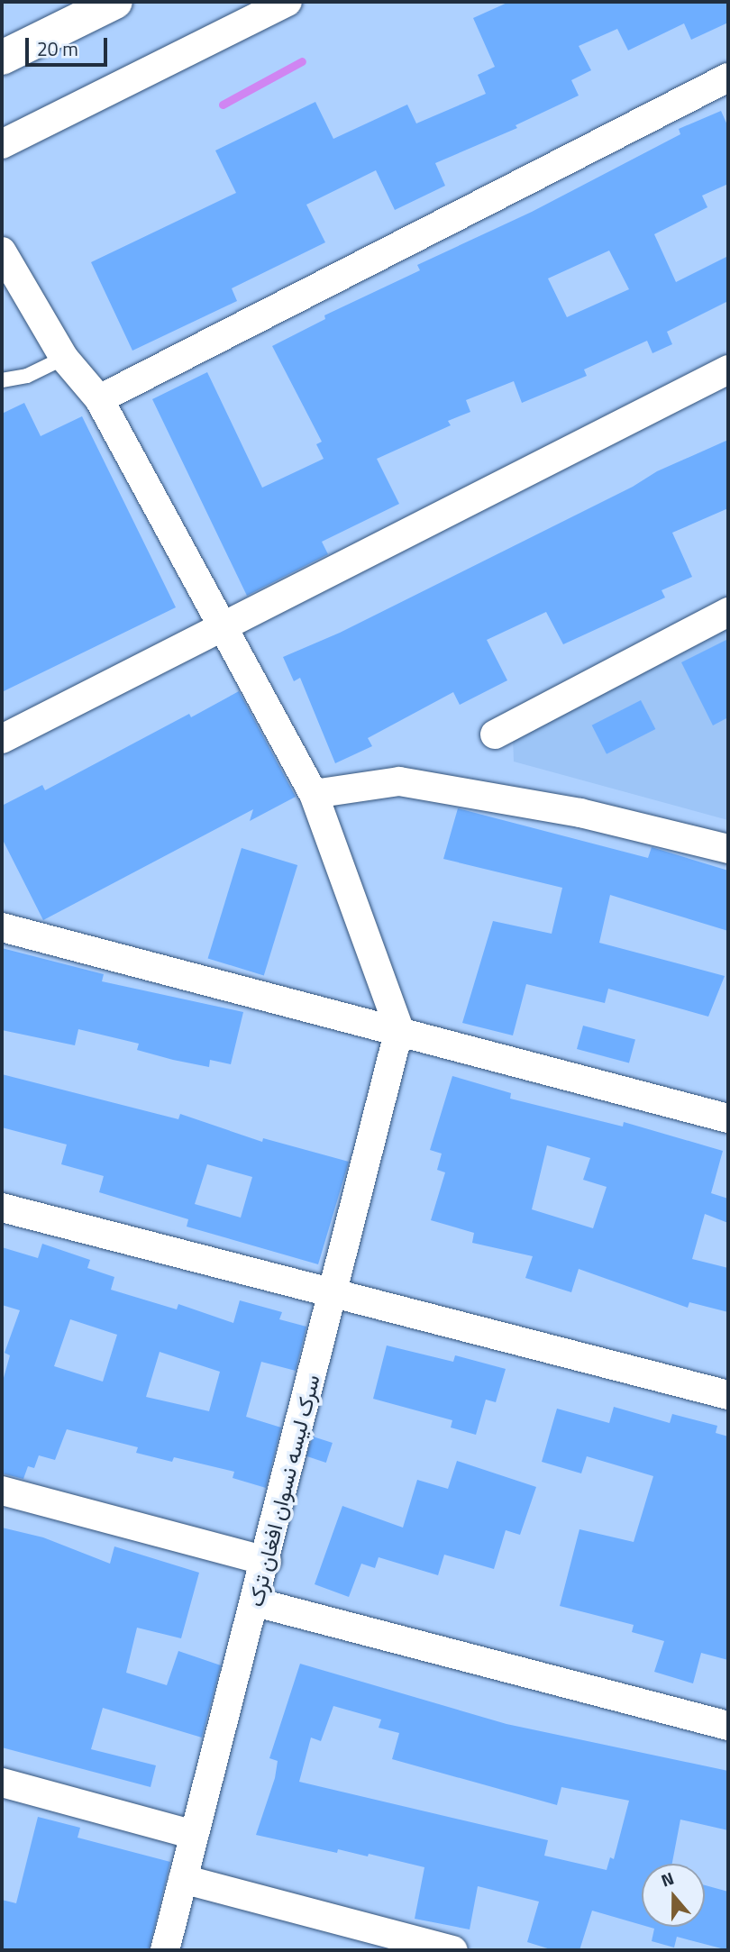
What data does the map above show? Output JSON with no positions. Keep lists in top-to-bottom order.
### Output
{
  "streets": {
    "street": ["سرک لیسه نسوان افغان‌ ترک"]
  },
  "scale_bar": "20 m",
  "north": "top"
}
